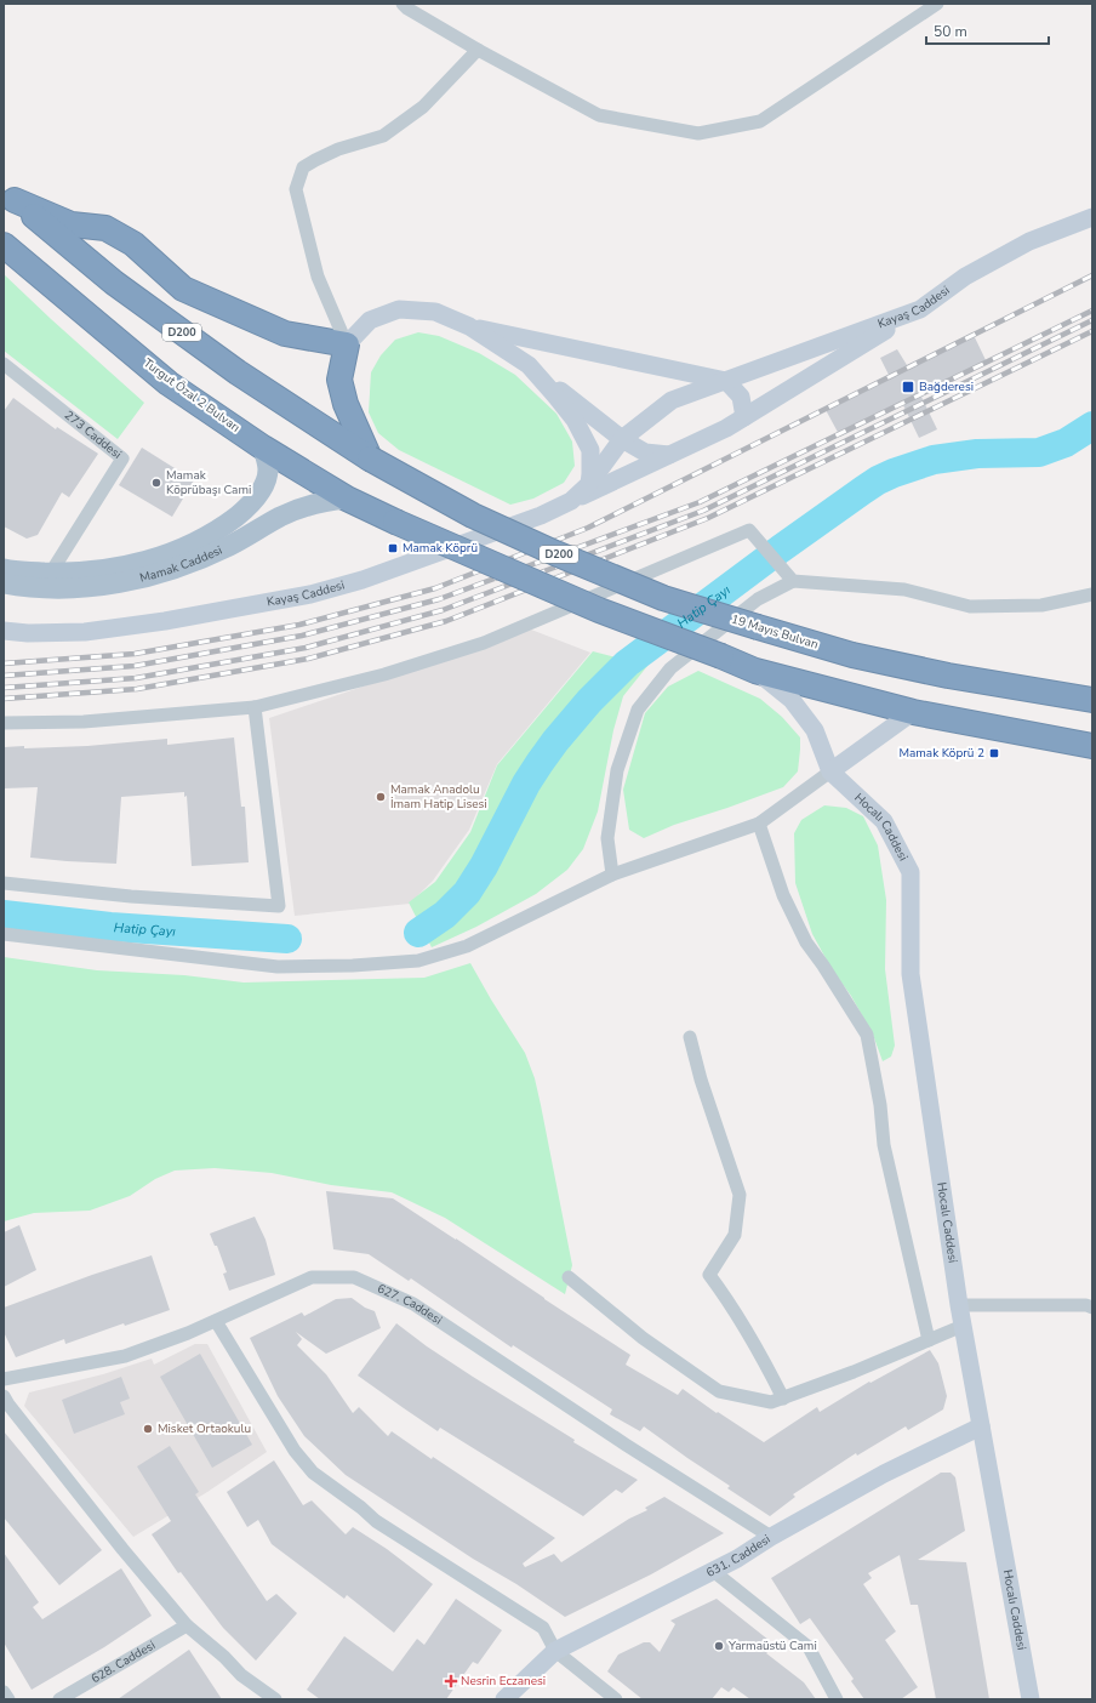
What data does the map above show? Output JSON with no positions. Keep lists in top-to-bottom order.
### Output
{
  "streets": {
    "highway": ["D200", "Turgut Özal 2 Bulvarı", "19 Mayıs Bulvarı"],
    "main road": ["Mamak Caddesi"],
    "street": [
      "Kayaş Caddesi",
      "273 Caddesi",
      "Hocalı Caddesi",
      "627. Caddesi",
      "631. Caddesi",
      "628. Caddesi"
    ]
  },
  "crossings": [
    ["D200", "19 Mayıs Bulvarı"],
    ["Turgut Özal 2 Bulvarı", "Mamak Caddesi"],
    ["273 Caddesi", "Mamak Caddesi"],
    ["Hocalı Caddesi", "631. Caddesi"],
    ["627. Caddesi", "631. Caddesi"]
  ],
  "water": ["Hatip Çayı"],
  "places": {
    "transit": ["Bağderesi", "Mamak Köprü", "Mamak Köprü 2"],
    "other": [
      "Mamak Köprübaşı Cami",
      "Mamak Anadolu İmam Hatip Lisesi",
      "Misket Ortaokulu",
      "Yarmaüstü Cami"
    ],
    "health": ["Nesrin Eczanesi"]
  },
  "scale_bar": "50 m"
}
